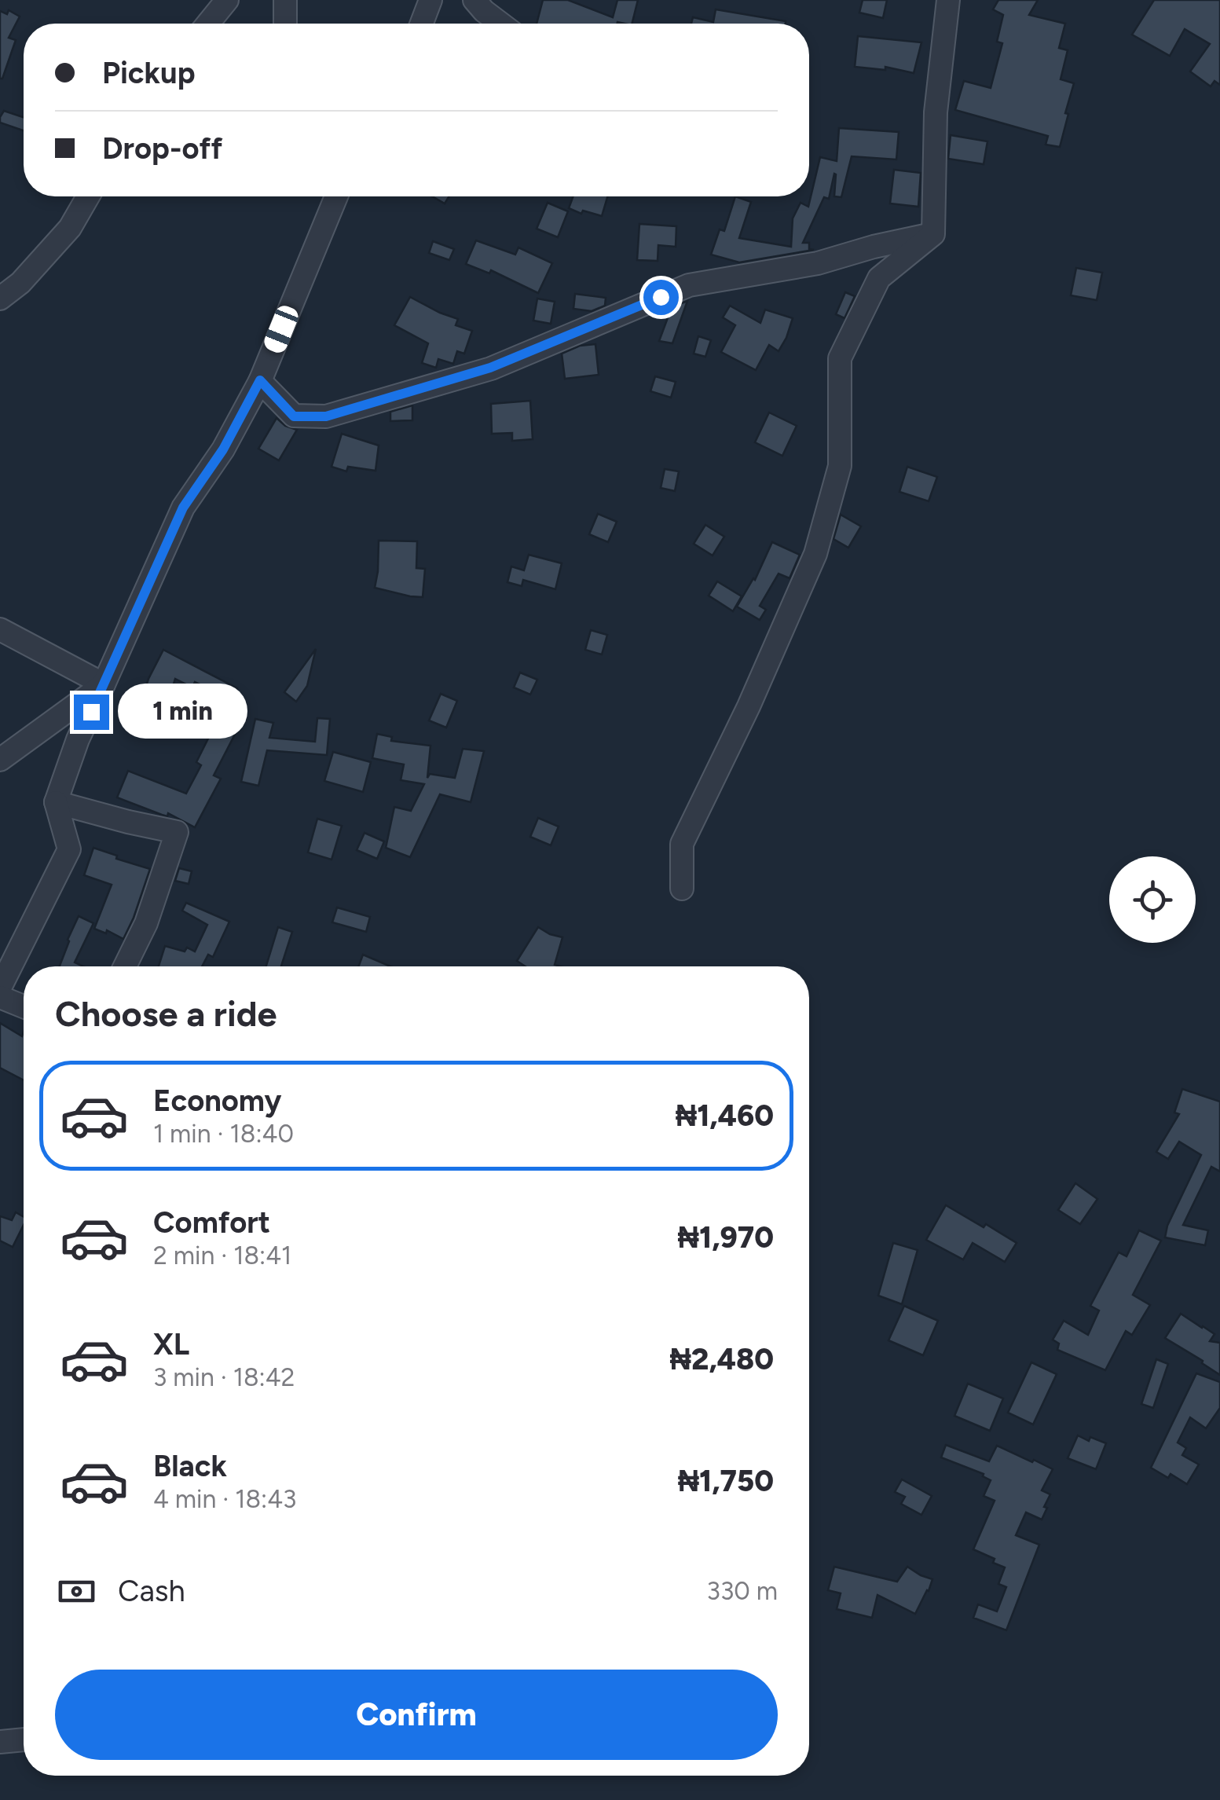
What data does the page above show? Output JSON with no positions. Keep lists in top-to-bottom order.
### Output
{
  "page": {
    "banner": ["Pickup", "Drop-off"],
    "bubble": "1 min",
    "heading": "Choose a ride",
    "list": [
      {
        "name": "Economy",
        "note": "1 min · 18:40",
        "value": "₦1,460"
      },
      {
        "name": "Comfort",
        "note": "2 min · 18:41",
        "value": "₦1,970"
      },
      {
        "name": "XL",
        "note": "3 min · 18:42",
        "value": "₦2,480"
      },
      {
        "name": "Black",
        "note": "4 min · 18:43",
        "value": "₦1,750"
      }
    ],
    "pay": ["Cash", "330 m"],
    "buttons": "Confirm"
  }
}
